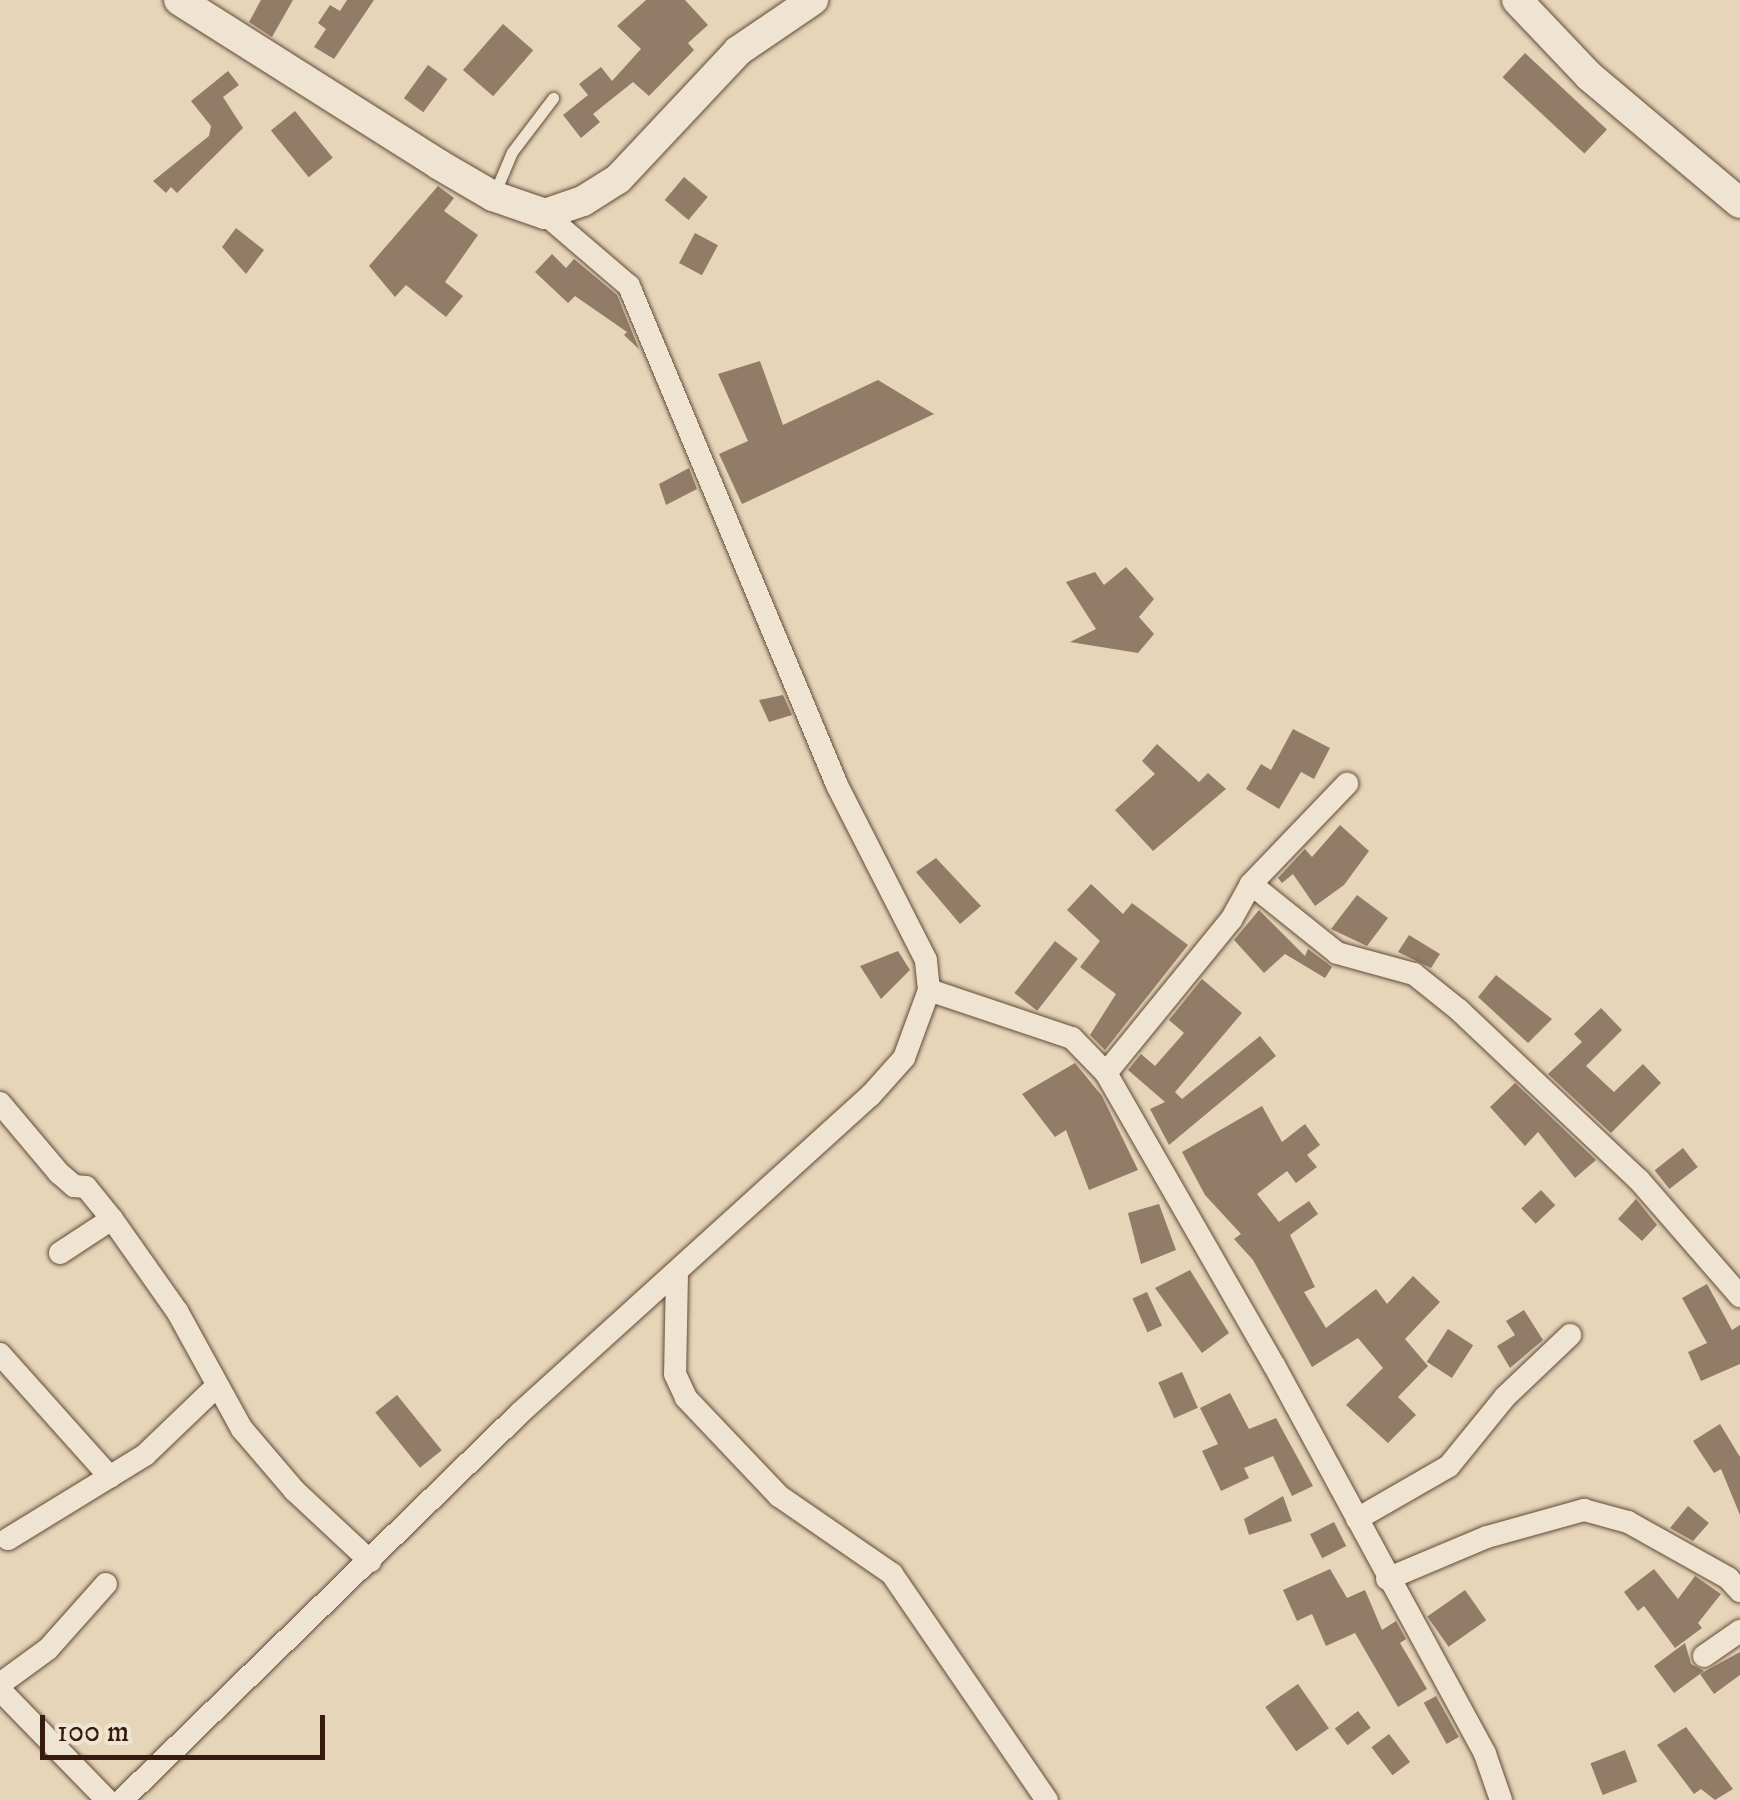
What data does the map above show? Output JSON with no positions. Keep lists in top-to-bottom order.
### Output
{
  "scale_bar": "100 m"
}
